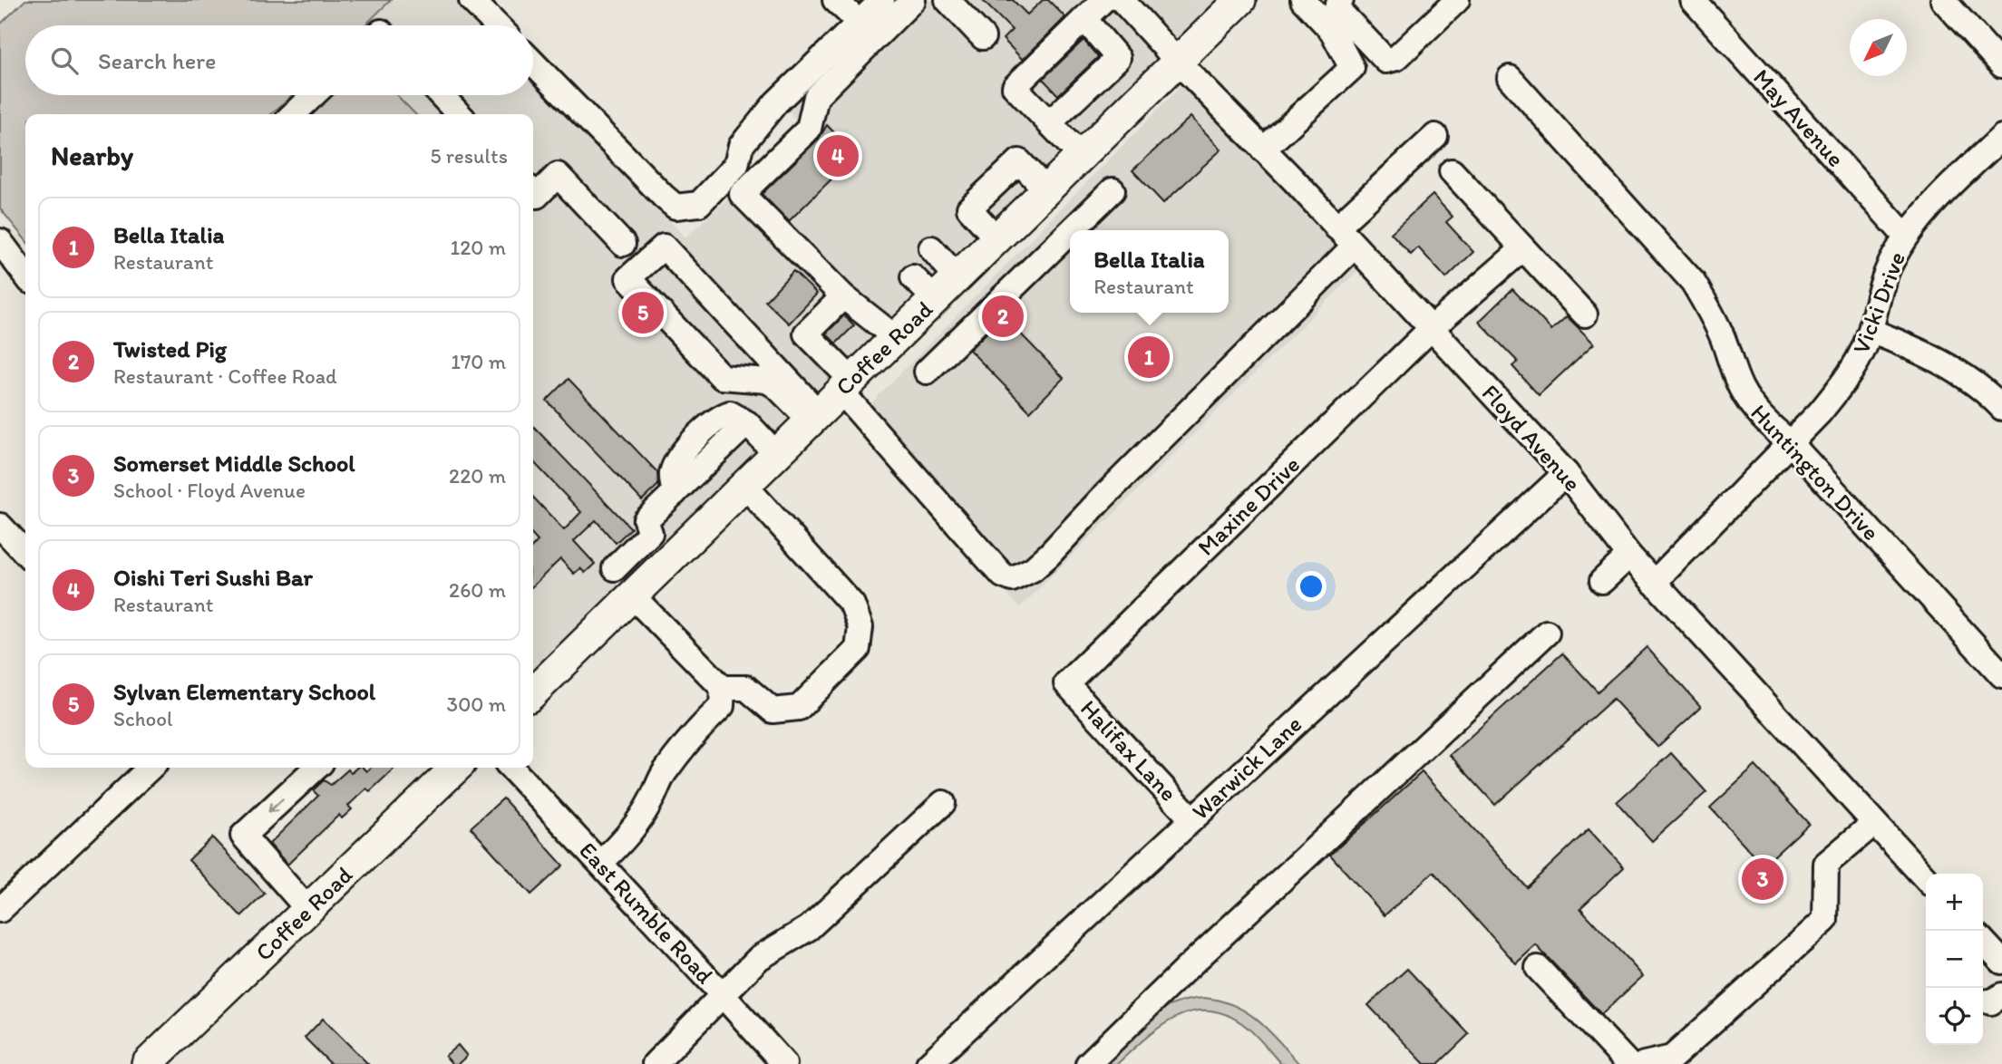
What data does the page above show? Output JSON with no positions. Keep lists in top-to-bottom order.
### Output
{
  "streets": {
    "main road": ["Coffee Road"],
    "street": [
      "May Avenue",
      "Vicki Drive",
      "Floyd Avenue",
      "Huntington Drive",
      "Maxine Drive",
      "Halifax Lane",
      "Warwick Lane",
      "East Rumble Road"
    ]
  },
  "crossings": [
    ["May Avenue", "Vicki Drive"],
    ["Vicki Drive", "Floyd Avenue"],
    ["Vicki Drive", "Huntington Drive"],
    ["Coffee Road", "Floyd Avenue"],
    ["Floyd Avenue", "Maxine Drive"],
    ["Floyd Avenue", "Warwick Lane"],
    ["Maxine Drive", "Halifax Lane"],
    ["Halifax Lane", "Warwick Lane"]
  ],
  "north": "bottom left",
  "page": {
    "search": "Search here",
    "heading": ["Nearby", "5 results"],
    "pins": [
      "4",
      "5",
      "2",
      "1",
      "3"
    ],
    "list": [
      {
        "mark": "1",
        "name": "Bella Italia",
        "note": "Restaurant",
        "value": "120 m"
      },
      {
        "mark": "2",
        "name": "Twisted Pig",
        "note": "Restaurant · Coffee Road",
        "value": "170 m"
      },
      {
        "mark": "3",
        "name": "Somerset Middle School",
        "note": "School · Floyd Avenue",
        "value": "220 m"
      },
      {
        "mark": "4",
        "name": "Oishi Teri Sushi Bar",
        "note": "Restaurant",
        "value": "260 m"
      },
      {
        "mark": "5",
        "name": "Sylvan Elementary School",
        "note": "School",
        "value": "300 m"
      }
    ],
    "popup": ["Bella Italia", "Restaurant"],
    "map_buttons": ["+", "−"]
  }
}
